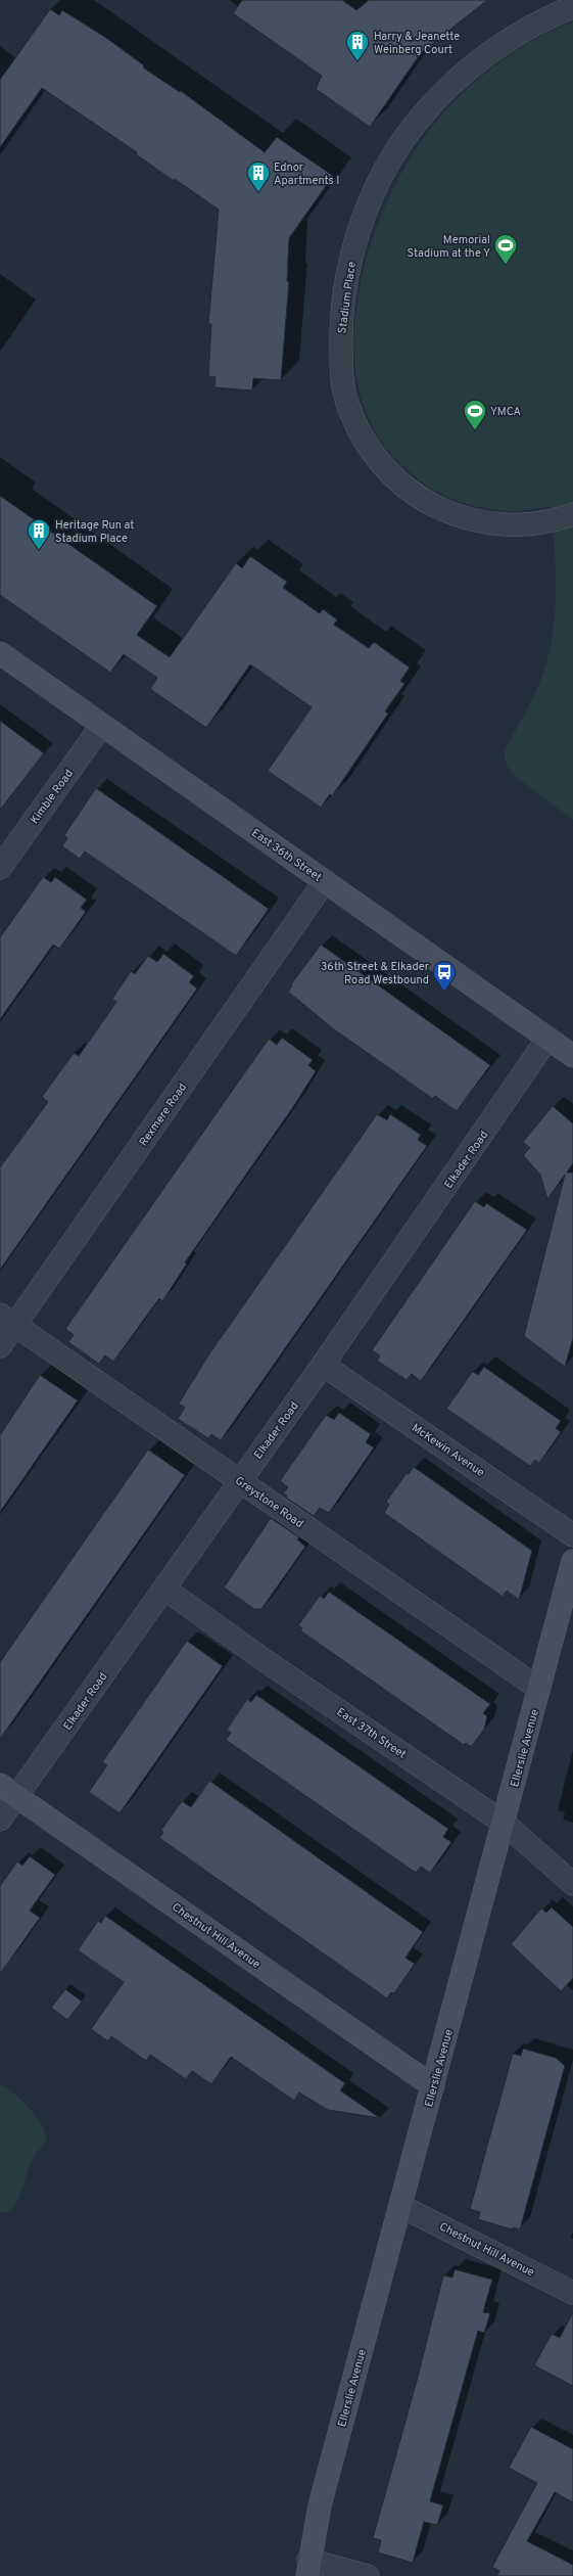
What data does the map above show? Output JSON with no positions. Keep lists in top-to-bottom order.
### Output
{
  "streets": {
    "street": [
      "Stadium Place",
      "Kimble Road",
      "East 36th Street",
      "Rexmere Road",
      "Elkader Road",
      "McKewin Avenue",
      "Greystone Road",
      "East 37th Street",
      "Ellerslie Avenue",
      "Chestnut Hill Avenue"
    ]
  },
  "crossings": [
    ["Kimble Road", "East 36th Street"],
    ["East 36th Street", "Rexmere Road"],
    ["East 36th Street", "Elkader Road"],
    ["Rexmere Road", "Greystone Road"],
    ["Elkader Road", "McKewin Avenue"],
    ["Elkader Road", "Greystone Road"],
    ["Elkader Road", "East 37th Street"],
    ["Elkader Road", "Chestnut Hill Avenue"],
    ["Greystone Road", "Ellerslie Avenue"],
    ["East 37th Street", "Ellerslie Avenue"],
    ["Ellerslie Avenue", "Chestnut Hill Avenue"]
  ],
  "places": {
    "building": ["Harry & Jeanette Weinberg Court", "Ednor Apartments I", "Heritage Run at Stadium Place"],
    "sports": ["Memorial Stadium at the Y", "YMCA"],
    "bus stop": ["36th Street & Elkader Road Westbound"]
  }
}
